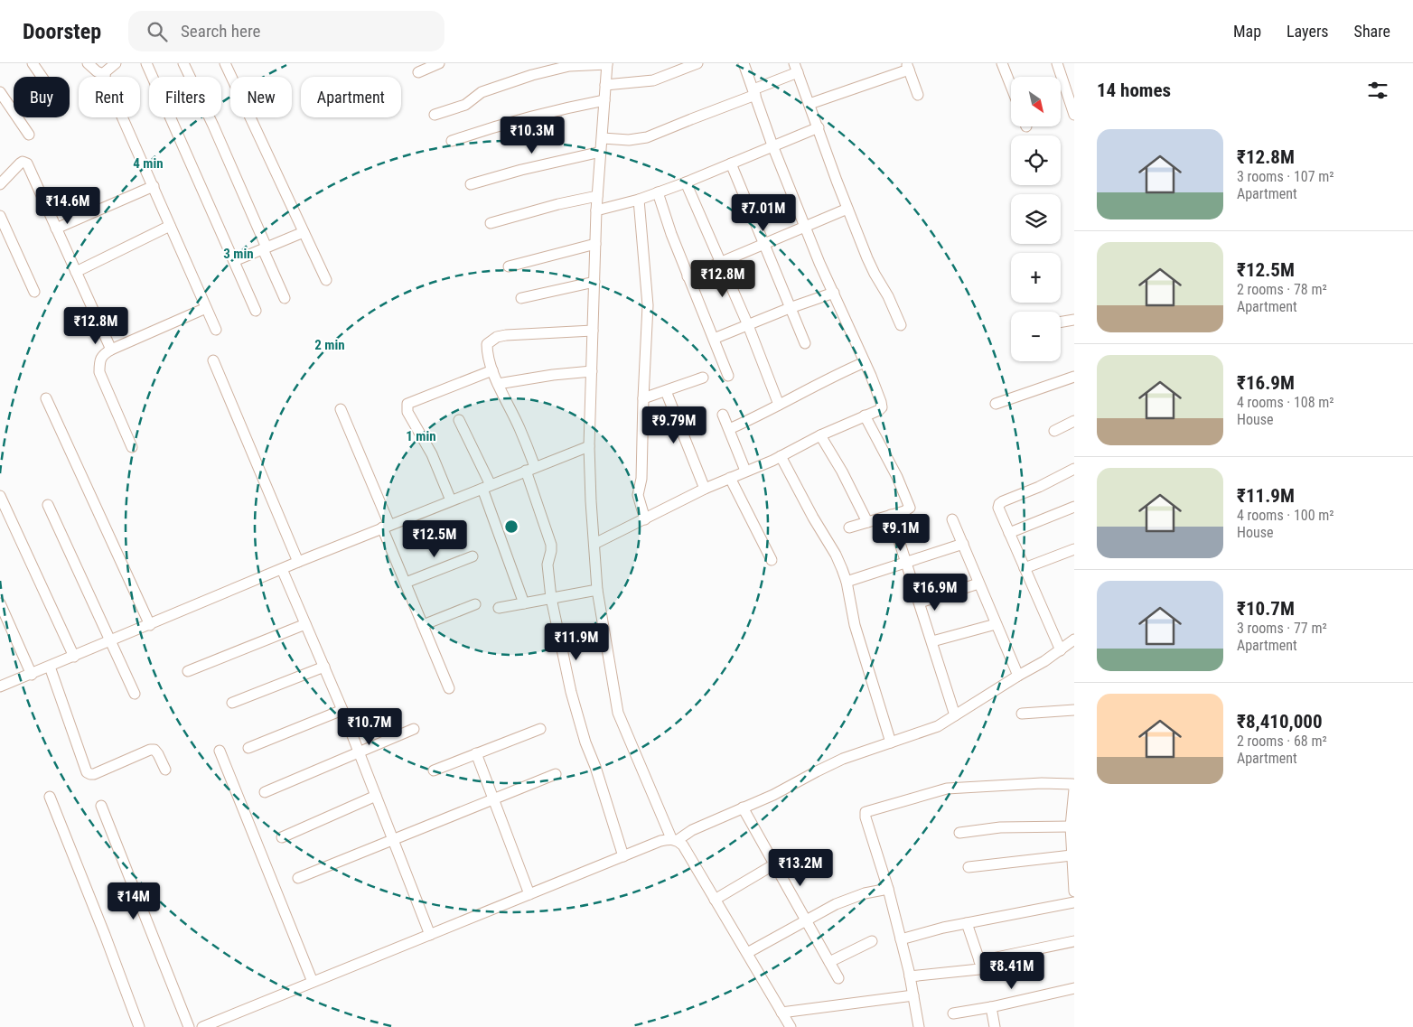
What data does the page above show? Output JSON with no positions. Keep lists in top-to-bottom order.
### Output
{
  "north": "bottom right",
  "page": {
    "header": "Doorstep",
    "search": "Search here",
    "nav": ["Map", "Layers", "Share"],
    "heading": "14 homes",
    "map_buttons": ["+", "−"],
    "chip": [
      "Buy",
      "Rent",
      "Filters",
      "New",
      "Apartment"
    ],
    "price": [
      "₹10.3M",
      "₹14.6M",
      "₹7.01M",
      "₹12.8M",
      "₹12.8M",
      "₹9.79M",
      "₹9.1M",
      "₹12.5M",
      "₹16.9M",
      "₹11.9M",
      "₹10.7M",
      "₹13.2M",
      "₹14M",
      "₹8.41M"
    ],
    "list": [
      {
        "name": "₹12.8M",
        "note": "3 rooms · 107 m² · Apartment"
      },
      {
        "name": "₹12.5M",
        "note": "2 rooms · 78 m² · Apartment"
      },
      {
        "name": "₹16.9M",
        "note": "4 rooms · 108 m² · House"
      },
      {
        "name": "₹11.9M",
        "note": "4 rooms · 100 m² · House"
      },
      {
        "name": "₹10.7M",
        "note": "3 rooms · 77 m² · Apartment"
      },
      {
        "name": "₹8,410,000",
        "note": "2 rooms · 68 m² · Apartment"
      }
    ]
  },
  "rings": [
    "4 min",
    "3 min",
    "2 min",
    "1 min"
  ]
}
